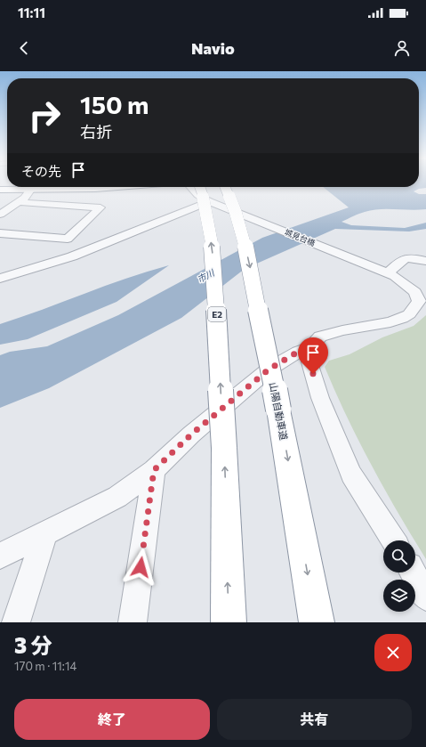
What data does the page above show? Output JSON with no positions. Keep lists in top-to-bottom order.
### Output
{
  "streets": {
    "highway": ["E2", "山陽自動車道"],
    "street": ["城見台橋"]
  },
  "water": ["市川"],
  "page": {
    "status": "11:11",
    "header": "Navio",
    "turn": ["150 m", "右折"],
    "then": "その先",
    "heading": ["3 分", "170 m · 11:14"],
    "buttons": ["終了", "共有"]
  }
}
